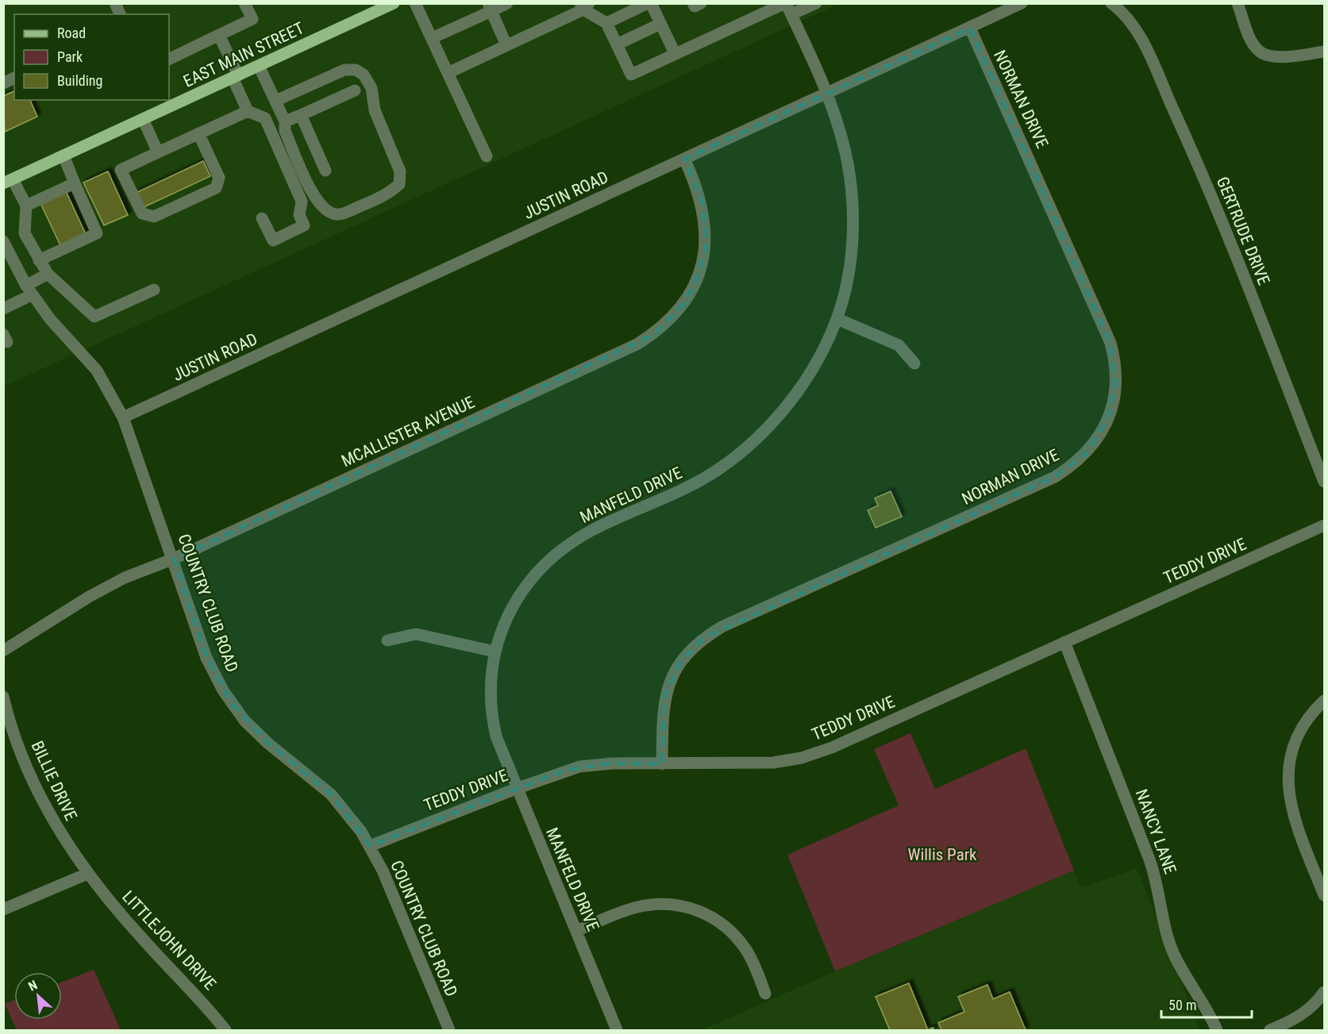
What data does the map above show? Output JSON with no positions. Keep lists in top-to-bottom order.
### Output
{
  "streets": {
    "main road": ["EAST MAIN STREET"],
    "street": [
      "NORMAN DRIVE",
      "JUSTIN ROAD",
      "GERTRUDE DRIVE",
      "MCALLISTER AVENUE",
      "MANFELD DRIVE",
      "TEDDY DRIVE",
      "COUNTRY CLUB ROAD",
      "BILLIE DRIVE",
      "NANCY LANE",
      "LITTLEJOHN DRIVE"
    ]
  },
  "crossings": [
    ["NORMAN DRIVE", "JUSTIN ROAD"],
    ["NORMAN DRIVE", "TEDDY DRIVE"],
    ["JUSTIN ROAD", "MCALLISTER AVENUE"],
    ["JUSTIN ROAD", "MANFELD DRIVE"],
    ["JUSTIN ROAD", "COUNTRY CLUB ROAD"],
    ["MCALLISTER AVENUE", "COUNTRY CLUB ROAD"],
    ["MANFELD DRIVE", "TEDDY DRIVE"],
    ["TEDDY DRIVE", "COUNTRY CLUB ROAD"],
    ["TEDDY DRIVE", "NANCY LANE"],
    ["BILLIE DRIVE", "LITTLEJOHN DRIVE"]
  ],
  "parks": ["Willis Park"],
  "legend": ["Road", "Park", "Building"],
  "scale_bar": "50 m",
  "north": "top left"
}
